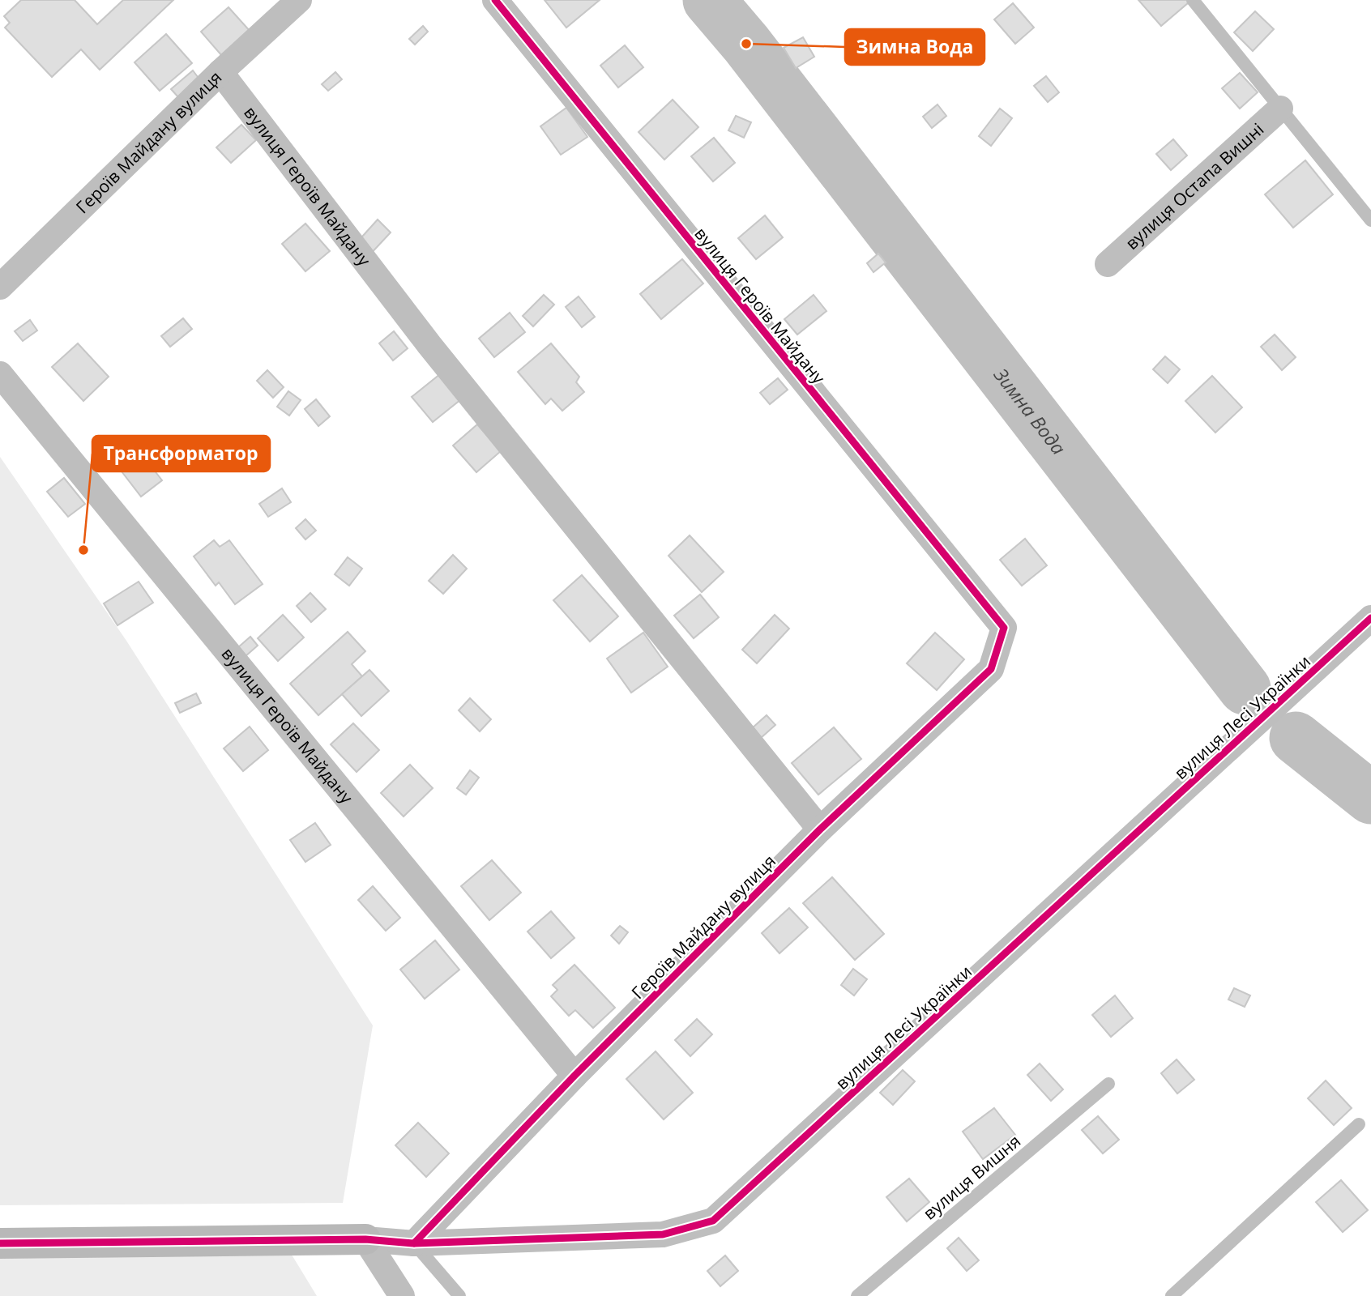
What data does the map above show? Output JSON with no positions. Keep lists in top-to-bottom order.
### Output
{
  "streets": {
    "street": [
      "Героїв Майдану вулиця",
      "вулиця Героїв Майдану",
      "вулиця Остапа Вишні",
      "вулиця Лесі Українки"
    ],
    "lane": ["вулиця Вишня"]
  },
  "crossings": [
    ["Героїв Майдану вулиця", "вулиця Героїв Майдану"],
    ["Героїв Майдану вулиця", "вулиця Лесі Українки"]
  ],
  "water": ["Зимна Вода"],
  "places": ["Зимна Вода", "Трансформатор"]
}
